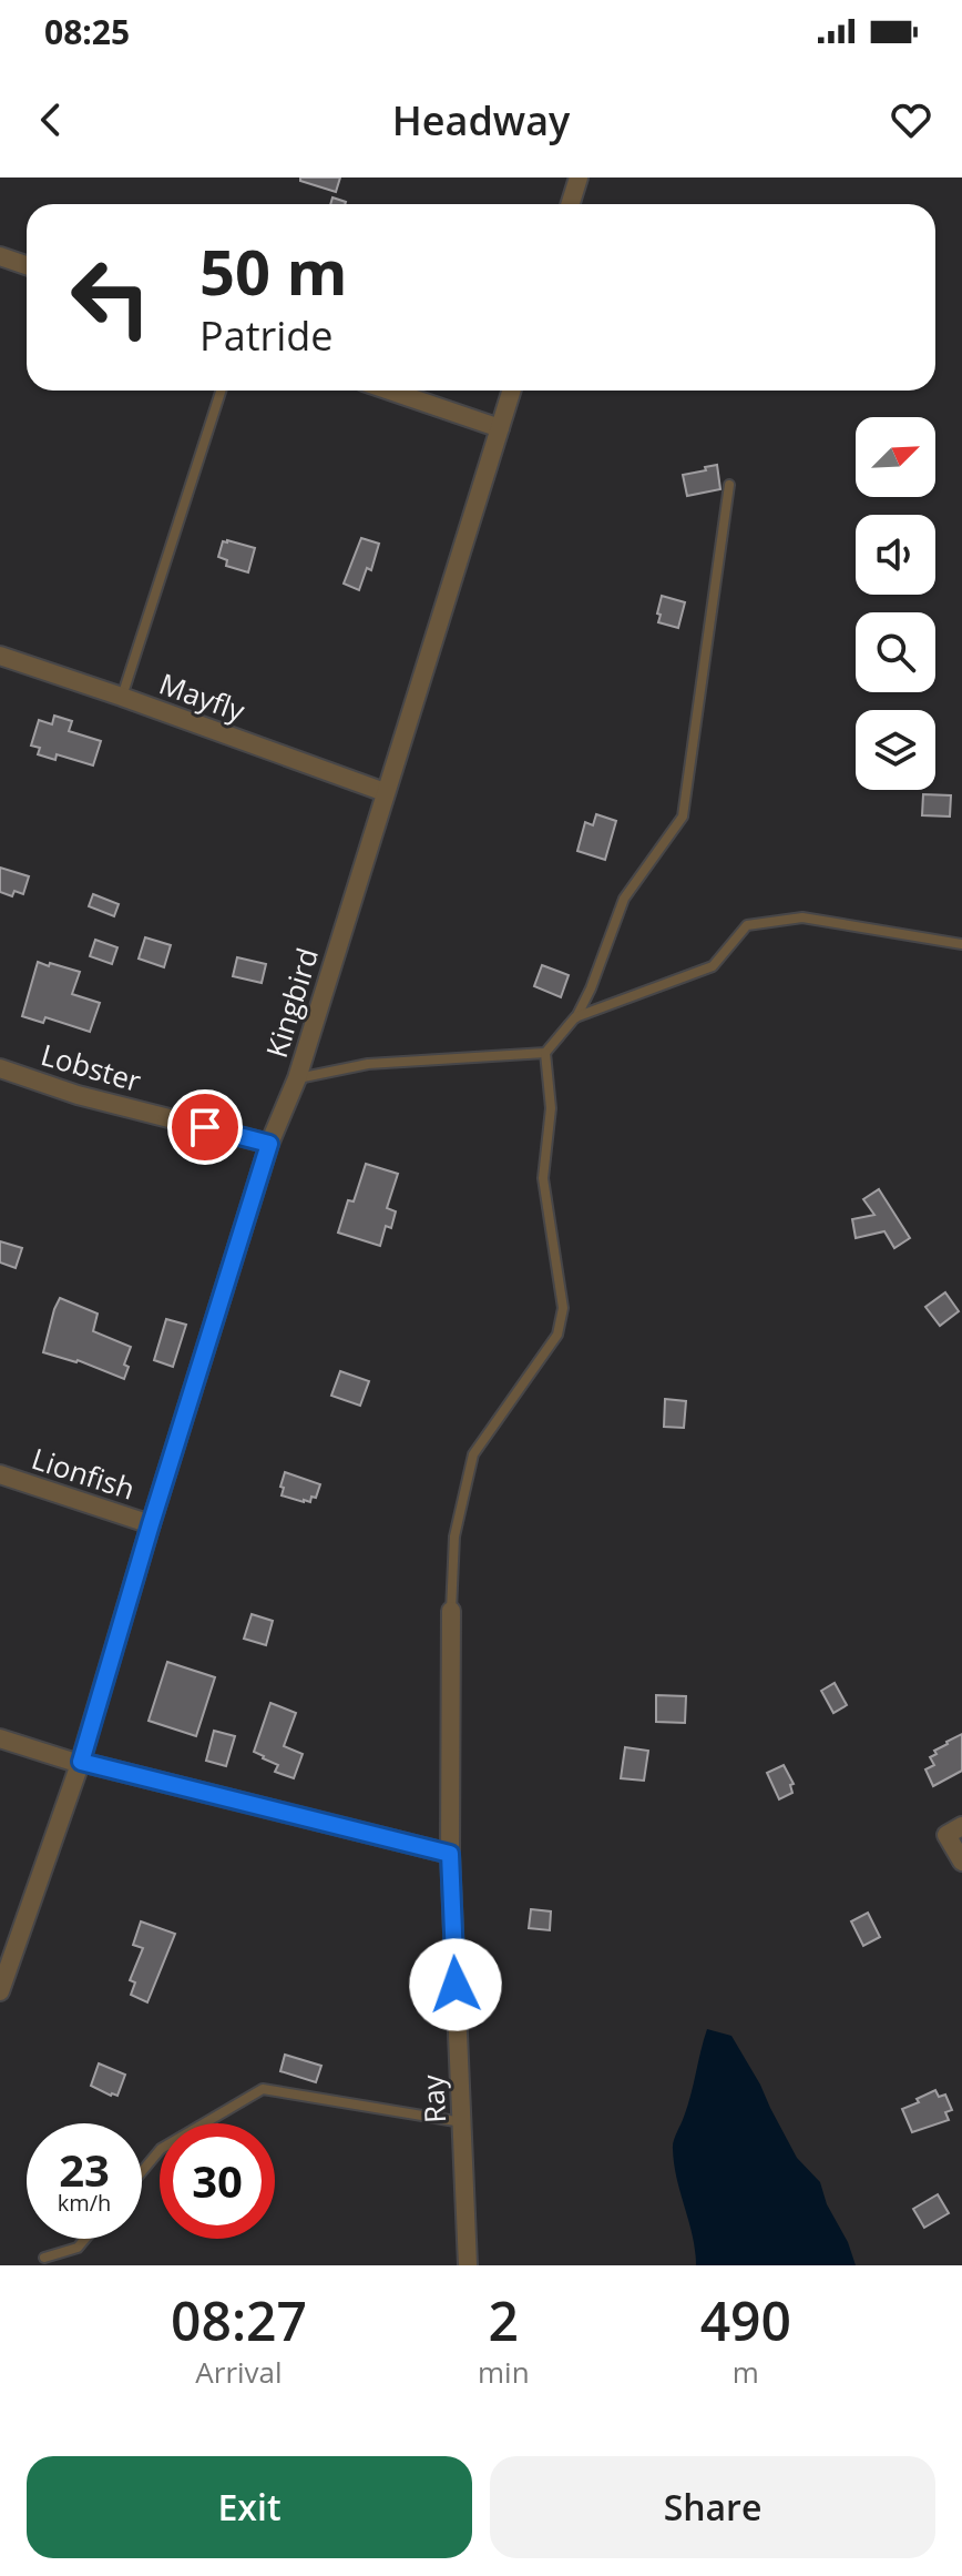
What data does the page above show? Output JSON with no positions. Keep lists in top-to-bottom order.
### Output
{
  "streets": {
    "street": [
      "Mayfly",
      "Kingbird",
      "Lobster",
      "Lionfish",
      "Ray"
    ]
  },
  "crossings": [
    ["Mayfly", "Kingbird"],
    ["Kingbird", "Lobster"],
    ["Kingbird", "Lionfish"]
  ],
  "north": "top right",
  "page": {
    "status": "08:25",
    "header": "Headway",
    "turn": ["50 m", "Patride"],
    "speed": "23 km/h",
    "limit": "30",
    "eta": [
      "08:27",
      "Arrival",
      "2",
      "min",
      "490",
      "m"
    ],
    "buttons": ["Exit", "Share"]
  }
}
